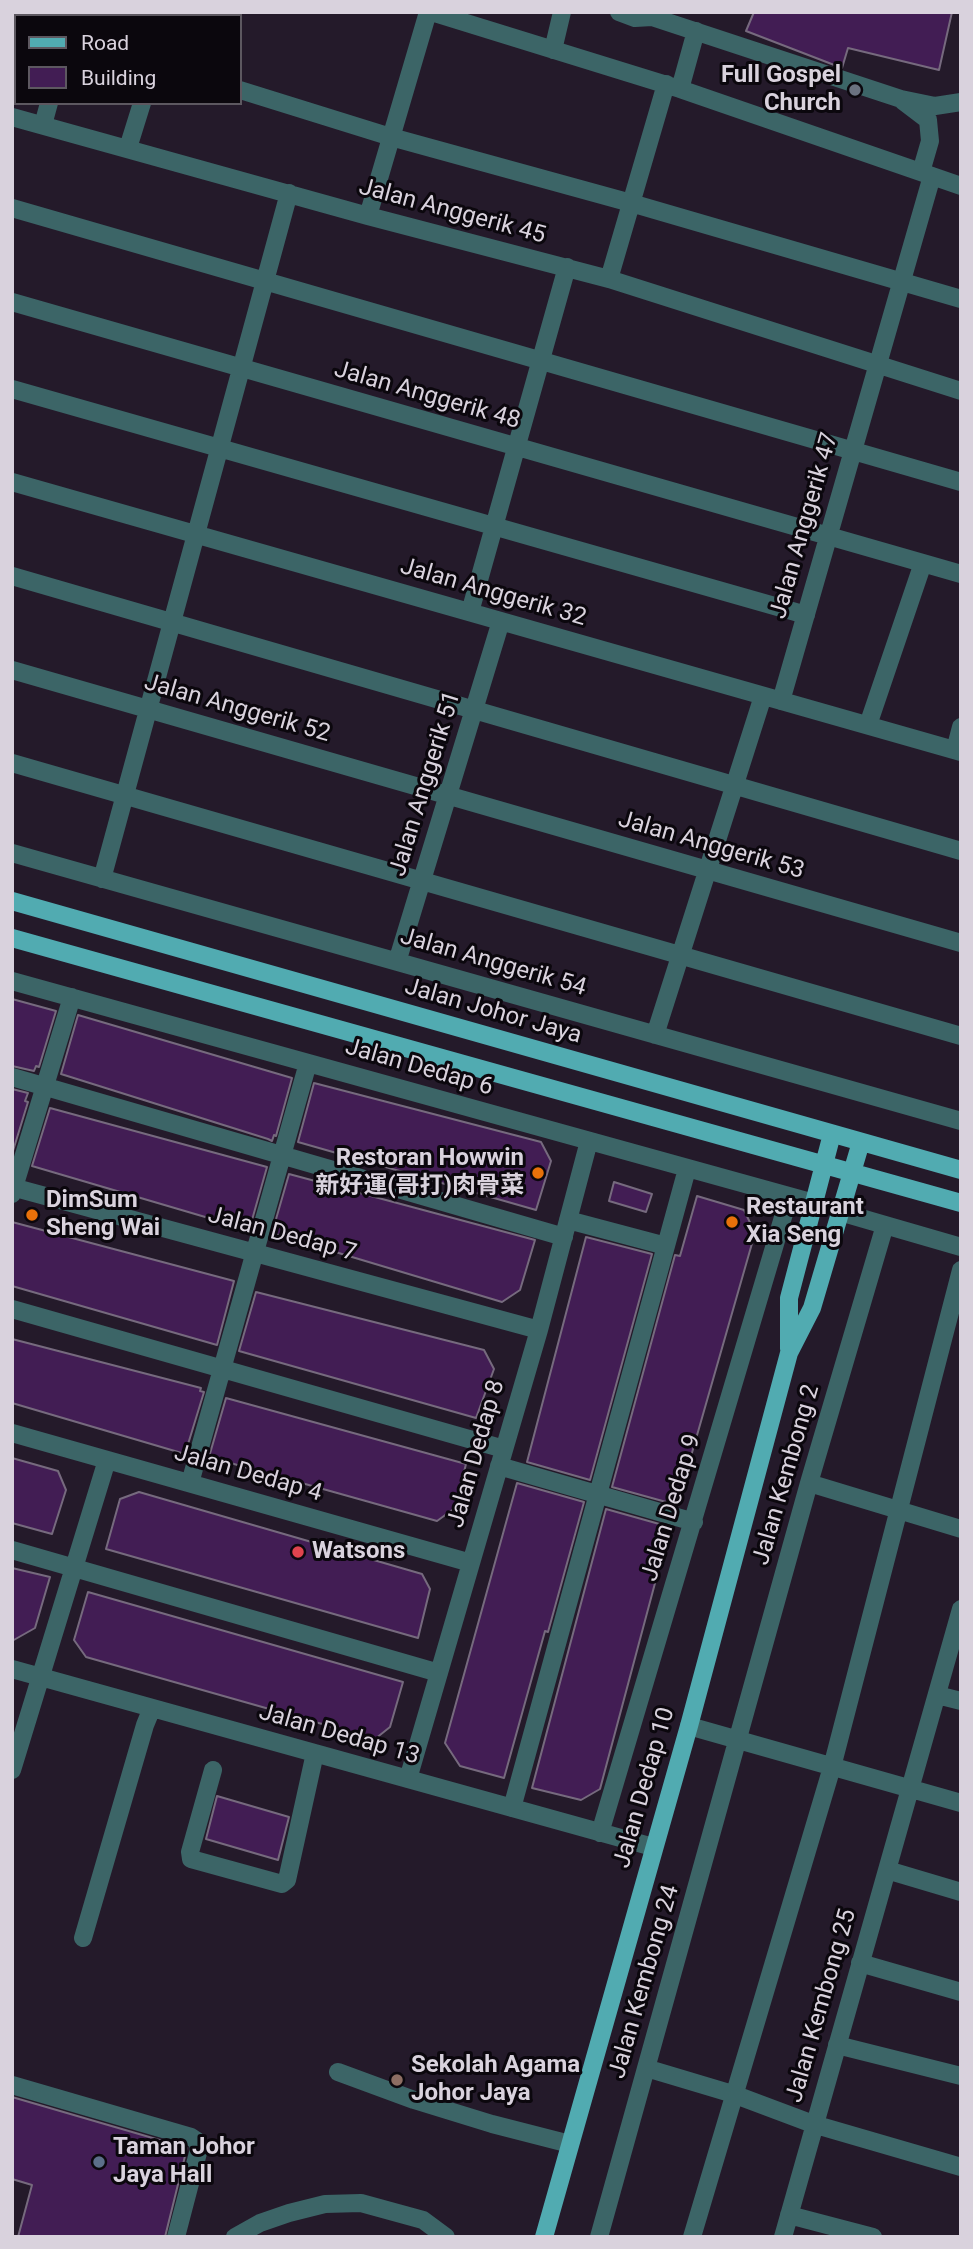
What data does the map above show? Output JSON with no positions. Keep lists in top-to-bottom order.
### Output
{
  "streets": {
    "main road": ["Jalan Johor Jaya", "Jalan Dedap 10"],
    "street": [
      "Jalan Anggerik 45",
      "Jalan Anggerik 48",
      "Jalan Anggerik 47",
      "Jalan Anggerik 32",
      "Jalan Anggerik 52",
      "Jalan Anggerik 51",
      "Jalan Anggerik 53",
      "Jalan Anggerik 54",
      "Jalan Dedap 6",
      "Jalan Dedap 7",
      "Jalan Dedap 8",
      "Jalan Dedap 4",
      "Jalan Kembong 2",
      "Jalan Dedap 9",
      "Jalan Dedap 13",
      "Jalan Kembong 24",
      "Jalan Kembong 25"
    ]
  },
  "crossings": [
    ["Jalan Anggerik 45", "Jalan Anggerik 47"],
    ["Jalan Anggerik 48", "Jalan Anggerik 47"],
    ["Jalan Anggerik 47", "Jalan Anggerik 32"],
    ["Jalan Anggerik 32", "Jalan Anggerik 51"],
    ["Jalan Anggerik 52", "Jalan Anggerik 51"],
    ["Jalan Anggerik 52", "Jalan Anggerik 53"],
    ["Jalan Anggerik 51", "Jalan Anggerik 53"],
    ["Jalan Anggerik 51", "Jalan Anggerik 54"],
    ["Jalan Johor Jaya", "Jalan Dedap 10"],
    ["Jalan Dedap 6", "Jalan Dedap 8"],
    ["Jalan Dedap 6", "Jalan Dedap 9"],
    ["Jalan Dedap 6", "Jalan Dedap 10"],
    ["Jalan Dedap 7", "Jalan Dedap 8"],
    ["Jalan Dedap 8", "Jalan Dedap 4"],
    ["Jalan Dedap 8", "Jalan Dedap 13"],
    ["Jalan Kembong 2", "Jalan Kembong 24"],
    ["Jalan Dedap 9", "Jalan Dedap 13"],
    ["Jalan Dedap 13", "Jalan Dedap 10"]
  ],
  "places": [
    "Full Gospel Church",
    "Restoran Howwin 新好運(哥打)肉骨菜",
    "DimSum Sheng Wai",
    "Restaurant Xia Seng",
    "Watsons",
    "Sekolah Agama Johor Jaya",
    "Taman Johor Jaya Hall"
  ],
  "legend": ["Road", "Building"]
}
